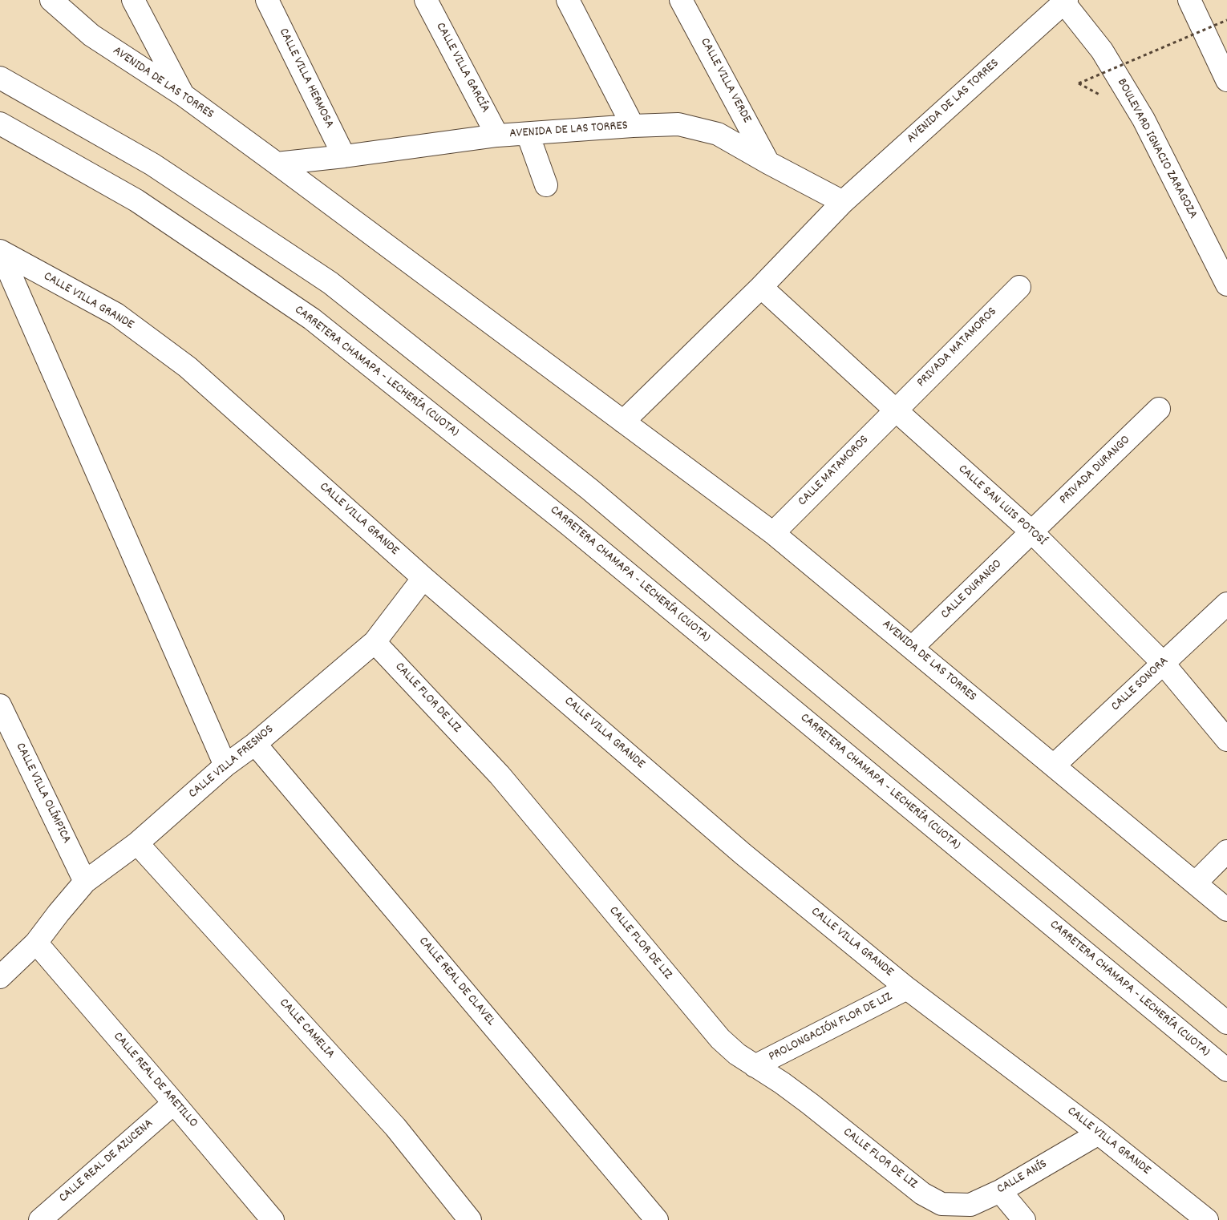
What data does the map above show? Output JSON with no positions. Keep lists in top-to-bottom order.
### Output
{
  "streets": {
    "main road": [
      "CALLE VILLA GARCÍA",
      "CALLE VILLA HERMOSA",
      "CALLE VILLA VERDE",
      "AVENIDA DE LAS TORRES",
      "BOULEVARD IGNACIO ZARAGOZA",
      "CALLE VILLA GRANDE",
      "PRIVADA MATAMOROS",
      "CARRETERA CHAMAPA - LECHERÍA (CUOTA)",
      "PRIVADA DURANGO",
      "CALLE MATAMOROS",
      "CALLE SAN LUIS POTOSÍ",
      "CALLE DURANGO",
      "CALLE SONORA",
      "CALLE FLOR DE LIZ",
      "CALLE VILLA FRESNOS",
      "CALLE VILLA OLÍMPICA",
      "CALLE REAL DE CLAVEL",
      "PROLONGACIÓN FLOR DE LIZ",
      "CALLE CAMELIA",
      "CALLE REAL DE ARETILLO",
      "CALLE REAL DE AZUCENA",
      "CALLE ANÍS"
    ]
  },
  "crossings": [
    ["CALLE VILLA GARCÍA", "AVENIDA DE LAS TORRES"],
    ["CALLE VILLA HERMOSA", "AVENIDA DE LAS TORRES"],
    ["CALLE VILLA VERDE", "AVENIDA DE LAS TORRES"],
    ["AVENIDA DE LAS TORRES", "BOULEVARD IGNACIO ZARAGOZA"],
    ["AVENIDA DE LAS TORRES", "CALLE MATAMOROS"],
    ["AVENIDA DE LAS TORRES", "CALLE SAN LUIS POTOSÍ"],
    ["AVENIDA DE LAS TORRES", "CALLE DURANGO"],
    ["AVENIDA DE LAS TORRES", "CALLE SONORA"],
    ["CALLE VILLA GRANDE", "CALLE VILLA FRESNOS"],
    ["CALLE VILLA GRANDE", "PROLONGACIÓN FLOR DE LIZ"],
    ["CALLE VILLA GRANDE", "CALLE ANÍS"],
    ["PRIVADA MATAMOROS", "CALLE MATAMOROS"],
    ["PRIVADA MATAMOROS", "CALLE SAN LUIS POTOSÍ"],
    ["PRIVADA DURANGO", "CALLE SAN LUIS POTOSÍ"],
    ["PRIVADA DURANGO", "CALLE DURANGO"],
    ["CALLE MATAMOROS", "CALLE SAN LUIS POTOSÍ"],
    ["CALLE SAN LUIS POTOSÍ", "CALLE DURANGO"],
    ["CALLE SAN LUIS POTOSÍ", "CALLE SONORA"],
    ["CALLE FLOR DE LIZ", "CALLE VILLA FRESNOS"],
    ["CALLE FLOR DE LIZ", "PROLONGACIÓN FLOR DE LIZ"],
    ["CALLE FLOR DE LIZ", "CALLE ANÍS"],
    ["CALLE VILLA FRESNOS", "CALLE VILLA OLÍMPICA"],
    ["CALLE VILLA FRESNOS", "CALLE REAL DE CLAVEL"],
    ["CALLE VILLA FRESNOS", "CALLE CAMELIA"],
    ["CALLE VILLA FRESNOS", "CALLE REAL DE ARETILLO"],
    ["CALLE REAL DE ARETILLO", "CALLE REAL DE AZUCENA"]
  ]
}
